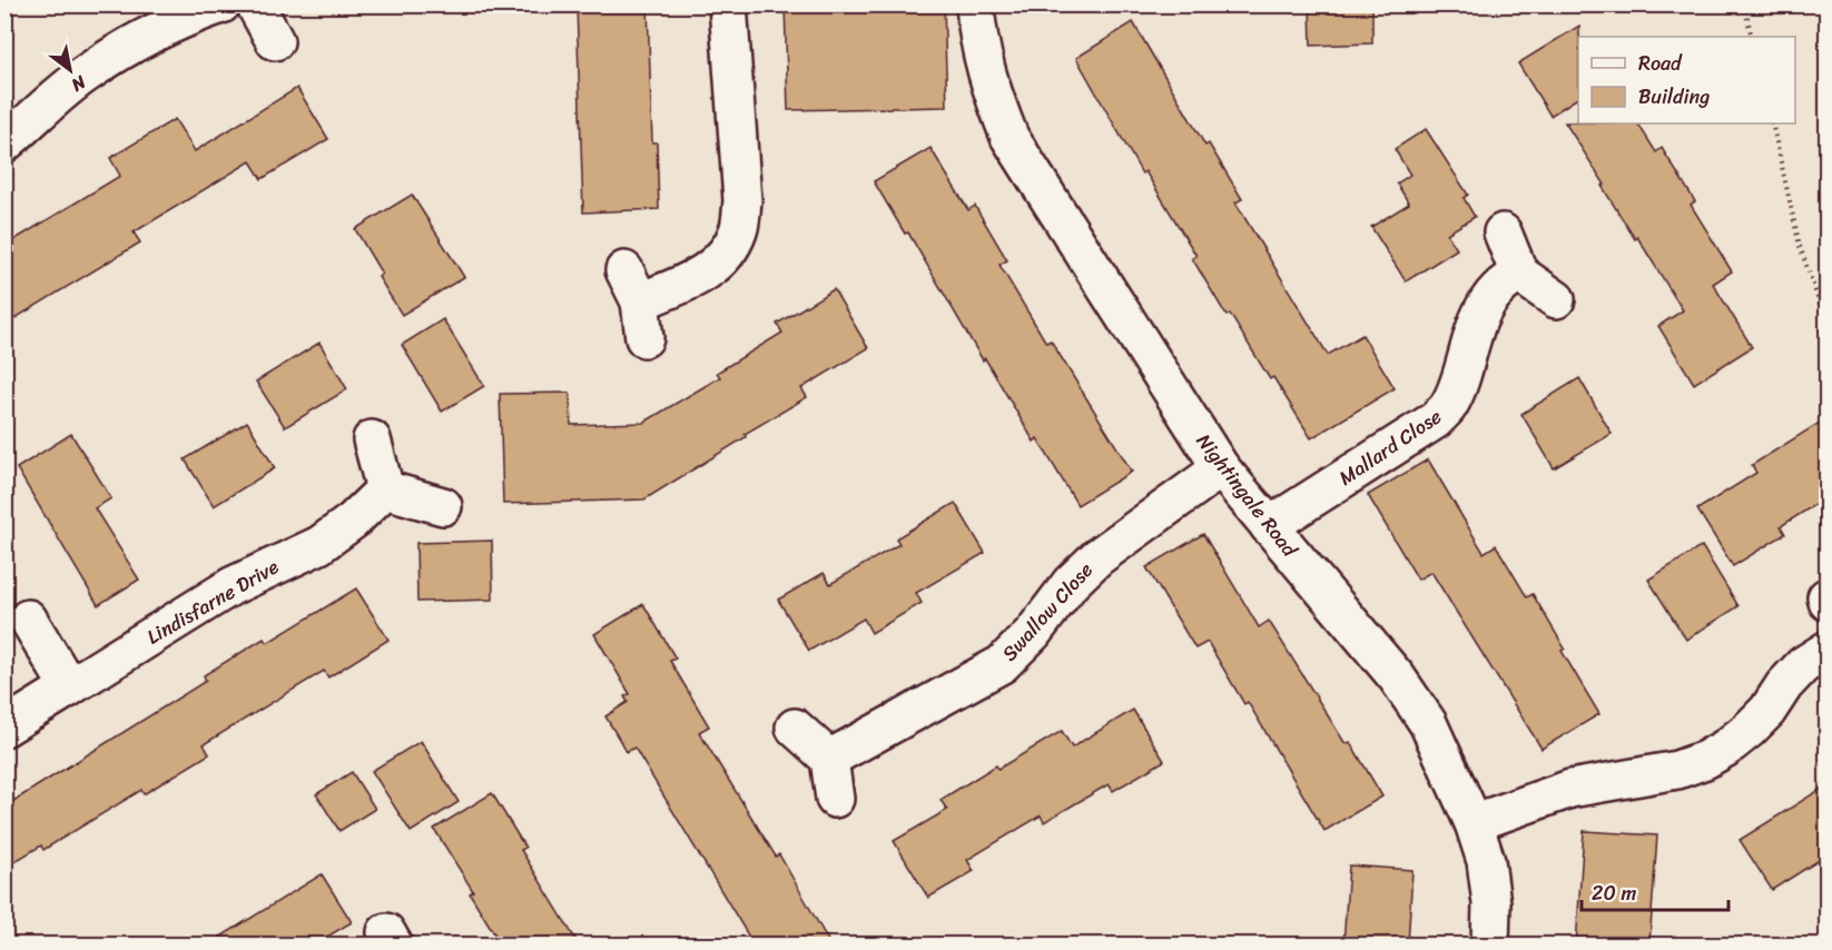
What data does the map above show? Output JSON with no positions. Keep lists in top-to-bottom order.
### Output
{
  "streets": {
    "street": [
      "Mallard Close",
      "Nightingale Road",
      "Lindisfarne Drive",
      "Swallow Close"
    ]
  },
  "crossings": [
    ["Mallard Close", "Nightingale Road"],
    ["Nightingale Road", "Swallow Close"]
  ],
  "legend": ["Road", "Building"],
  "scale_bar": "20 m",
  "north": "bottom right"
}
